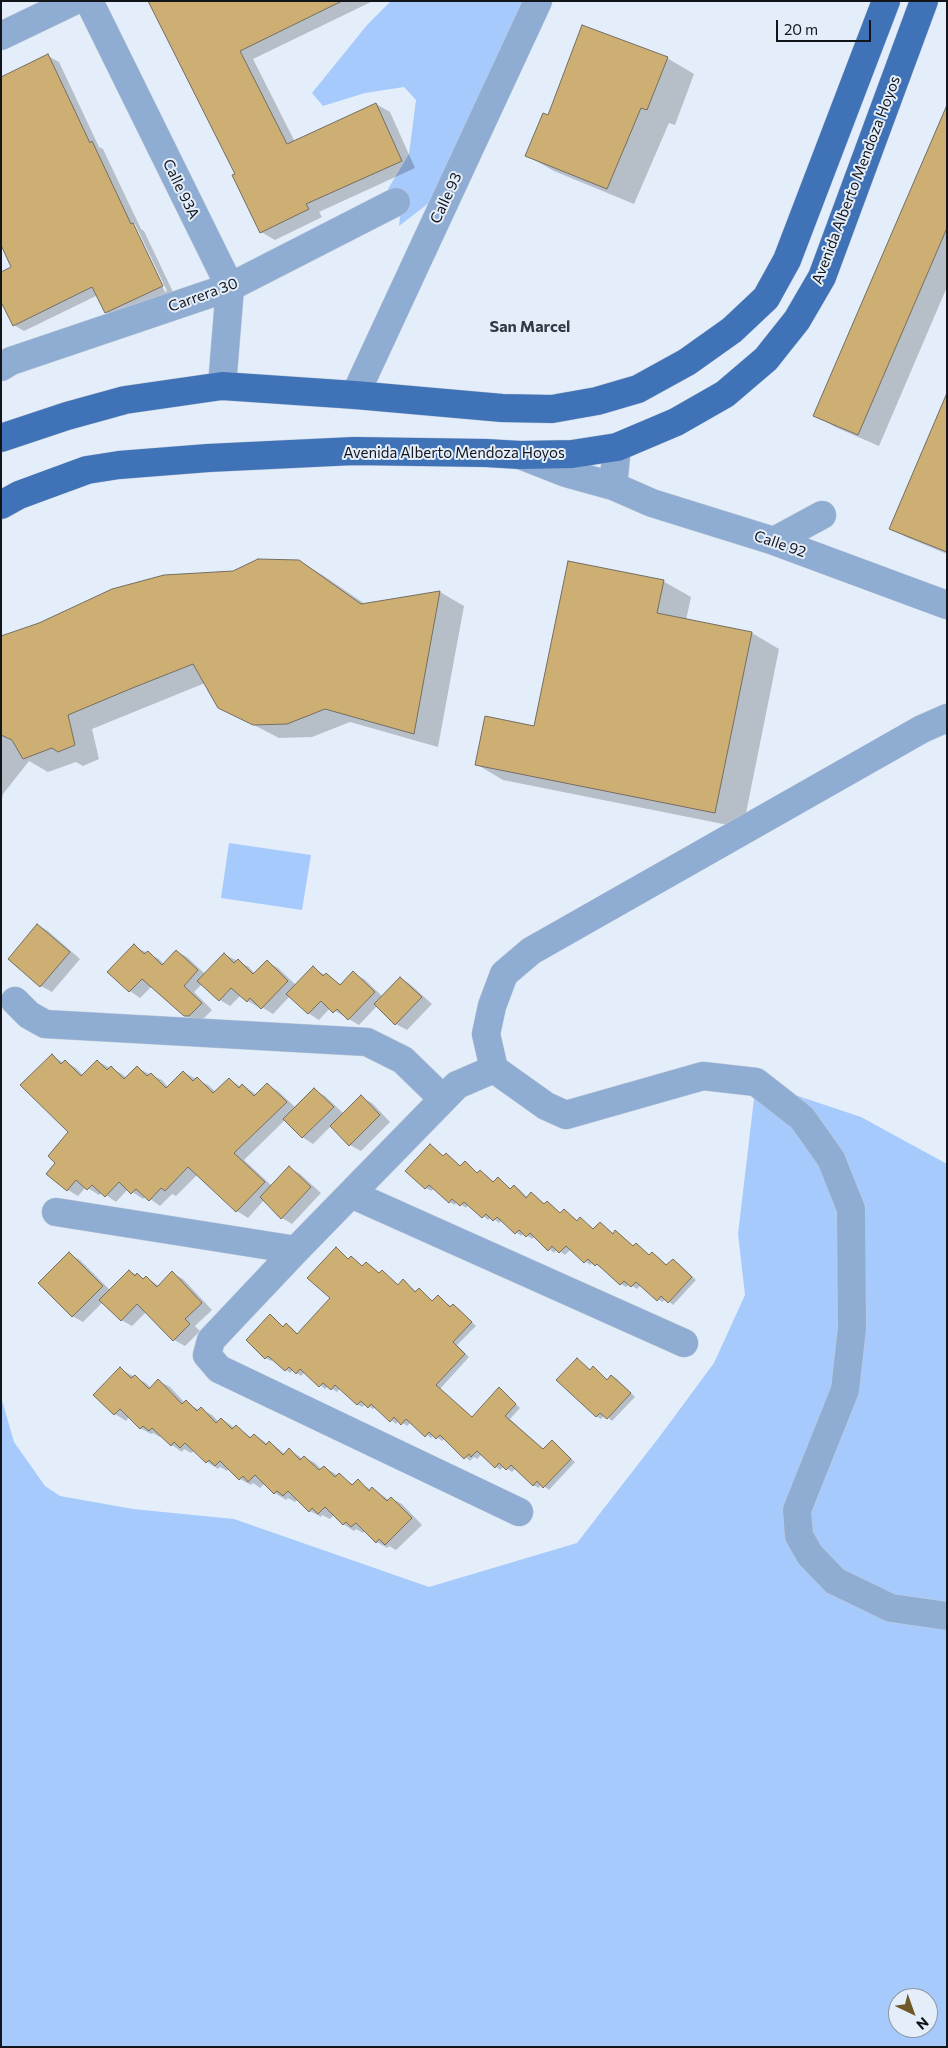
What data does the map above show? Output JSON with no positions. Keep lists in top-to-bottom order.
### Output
{
  "streets": {
    "main road": ["Avenida Alberto Mendoza Hoyos"],
    "street": [
      "Calle 93A",
      "Calle 93",
      "Carrera 30",
      "Calle 92"
    ]
  },
  "crossings": [
    ["Avenida Alberto Mendoza Hoyos", "Calle 92"],
    ["Calle 93A", "Carrera 30"]
  ],
  "districts": ["San Marcel"],
  "scale_bar": "20 m",
  "north": "bottom right"
}
